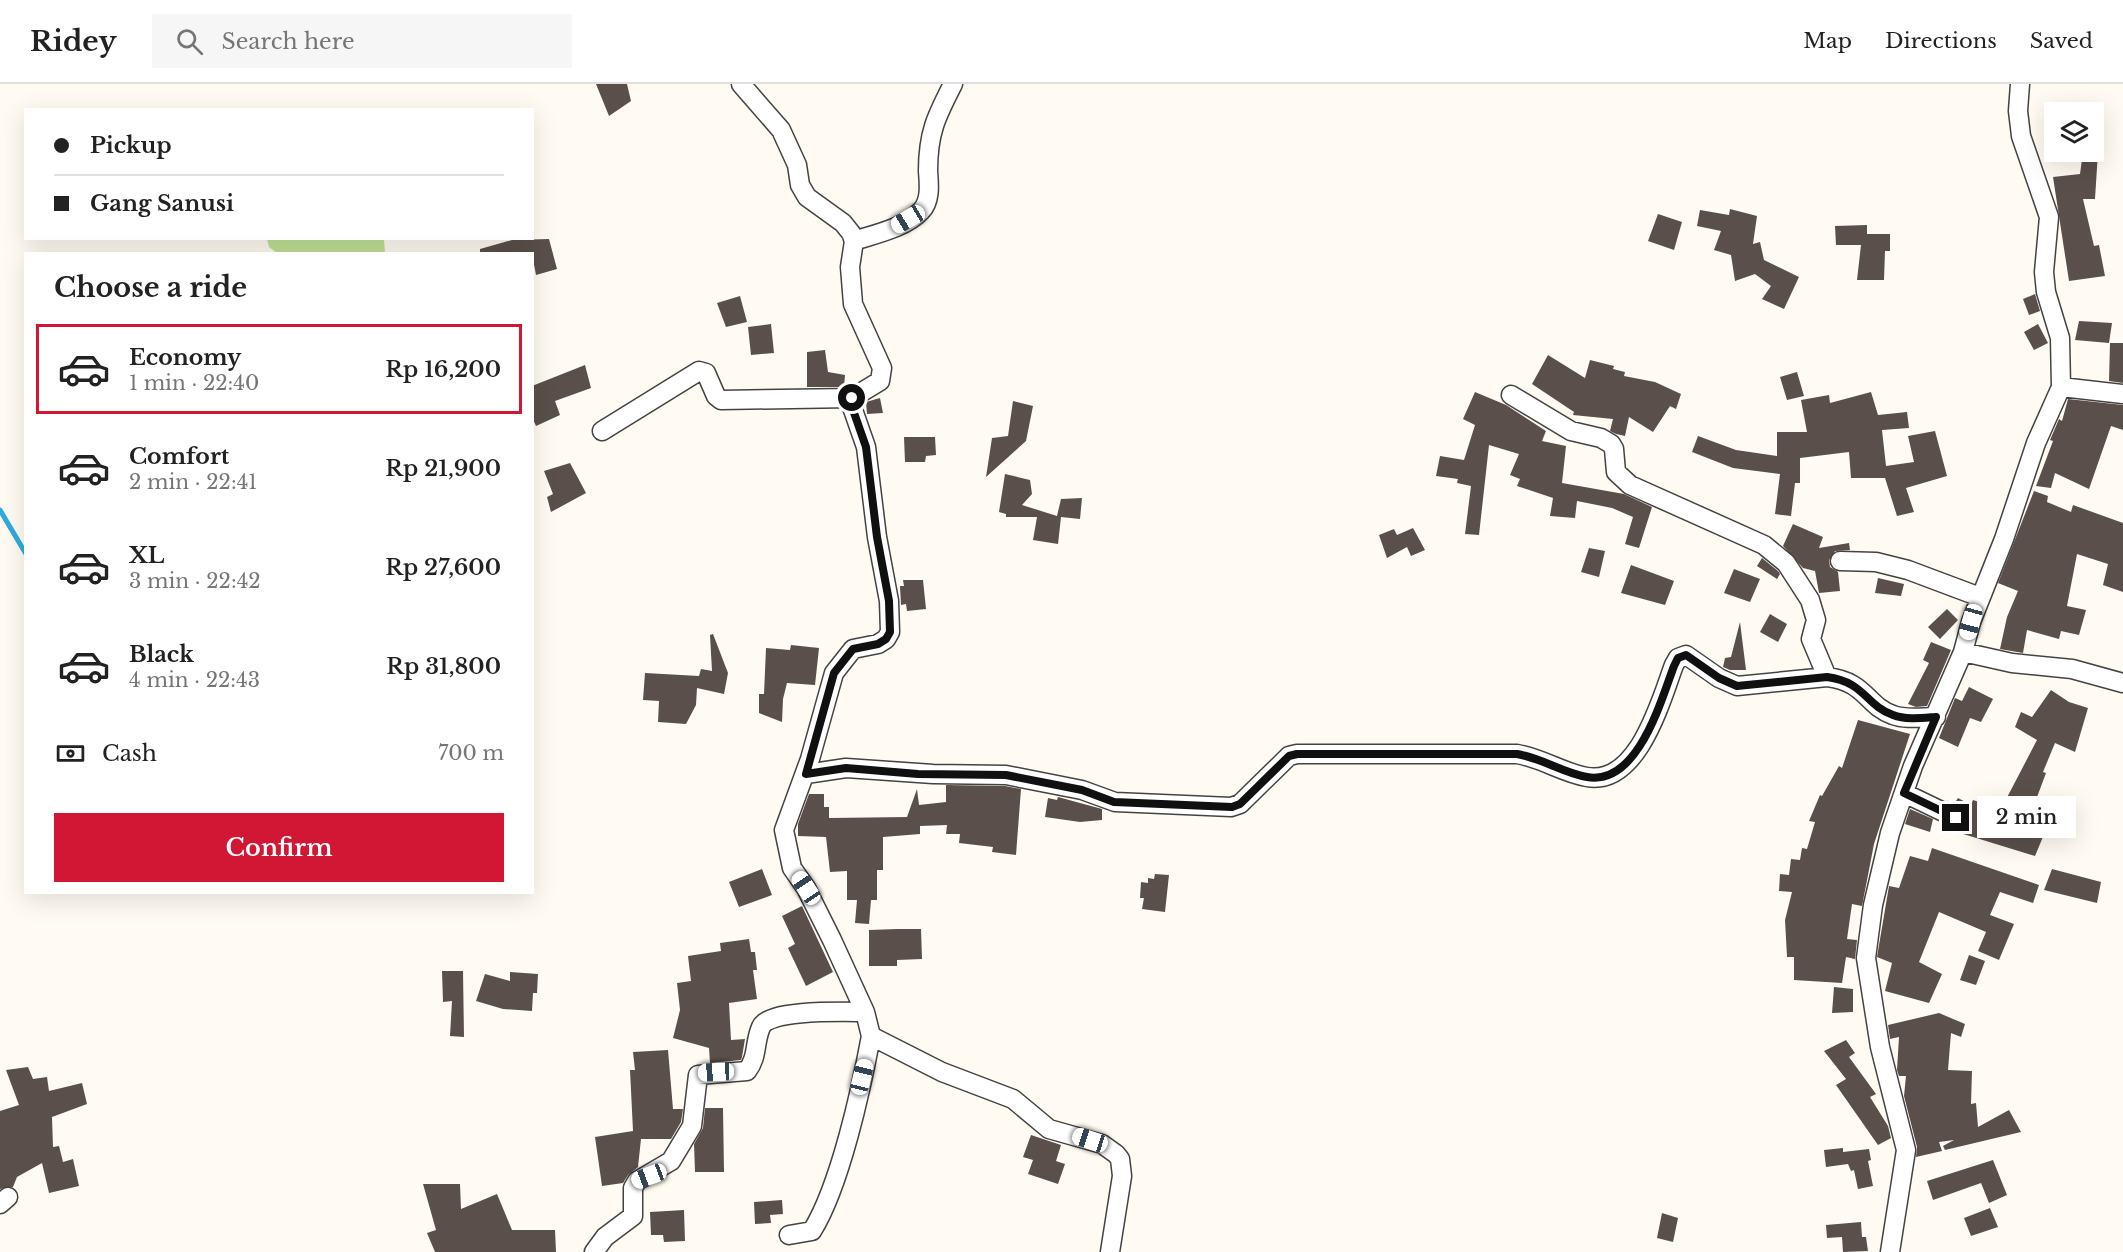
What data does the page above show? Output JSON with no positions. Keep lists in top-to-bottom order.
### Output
{
  "page": {
    "header": "Ridey",
    "search": "Search here",
    "nav": ["Map", "Directions", "Saved"],
    "banner": ["Pickup", "Gang Sanusi"],
    "heading": "Choose a ride",
    "list": [
      {
        "name": "Economy",
        "note": "1 min · 22:40",
        "value": "Rp 16,200"
      },
      {
        "name": "Comfort",
        "note": "2 min · 22:41",
        "value": "Rp 21,900"
      },
      {
        "name": "XL",
        "note": "3 min · 22:42",
        "value": "Rp 27,600"
      },
      {
        "name": "Black",
        "note": "4 min · 22:43",
        "value": "Rp 31,800"
      }
    ],
    "pay": ["Cash", "700 m"],
    "bubble": "2 min",
    "buttons": "Confirm"
  }
}
